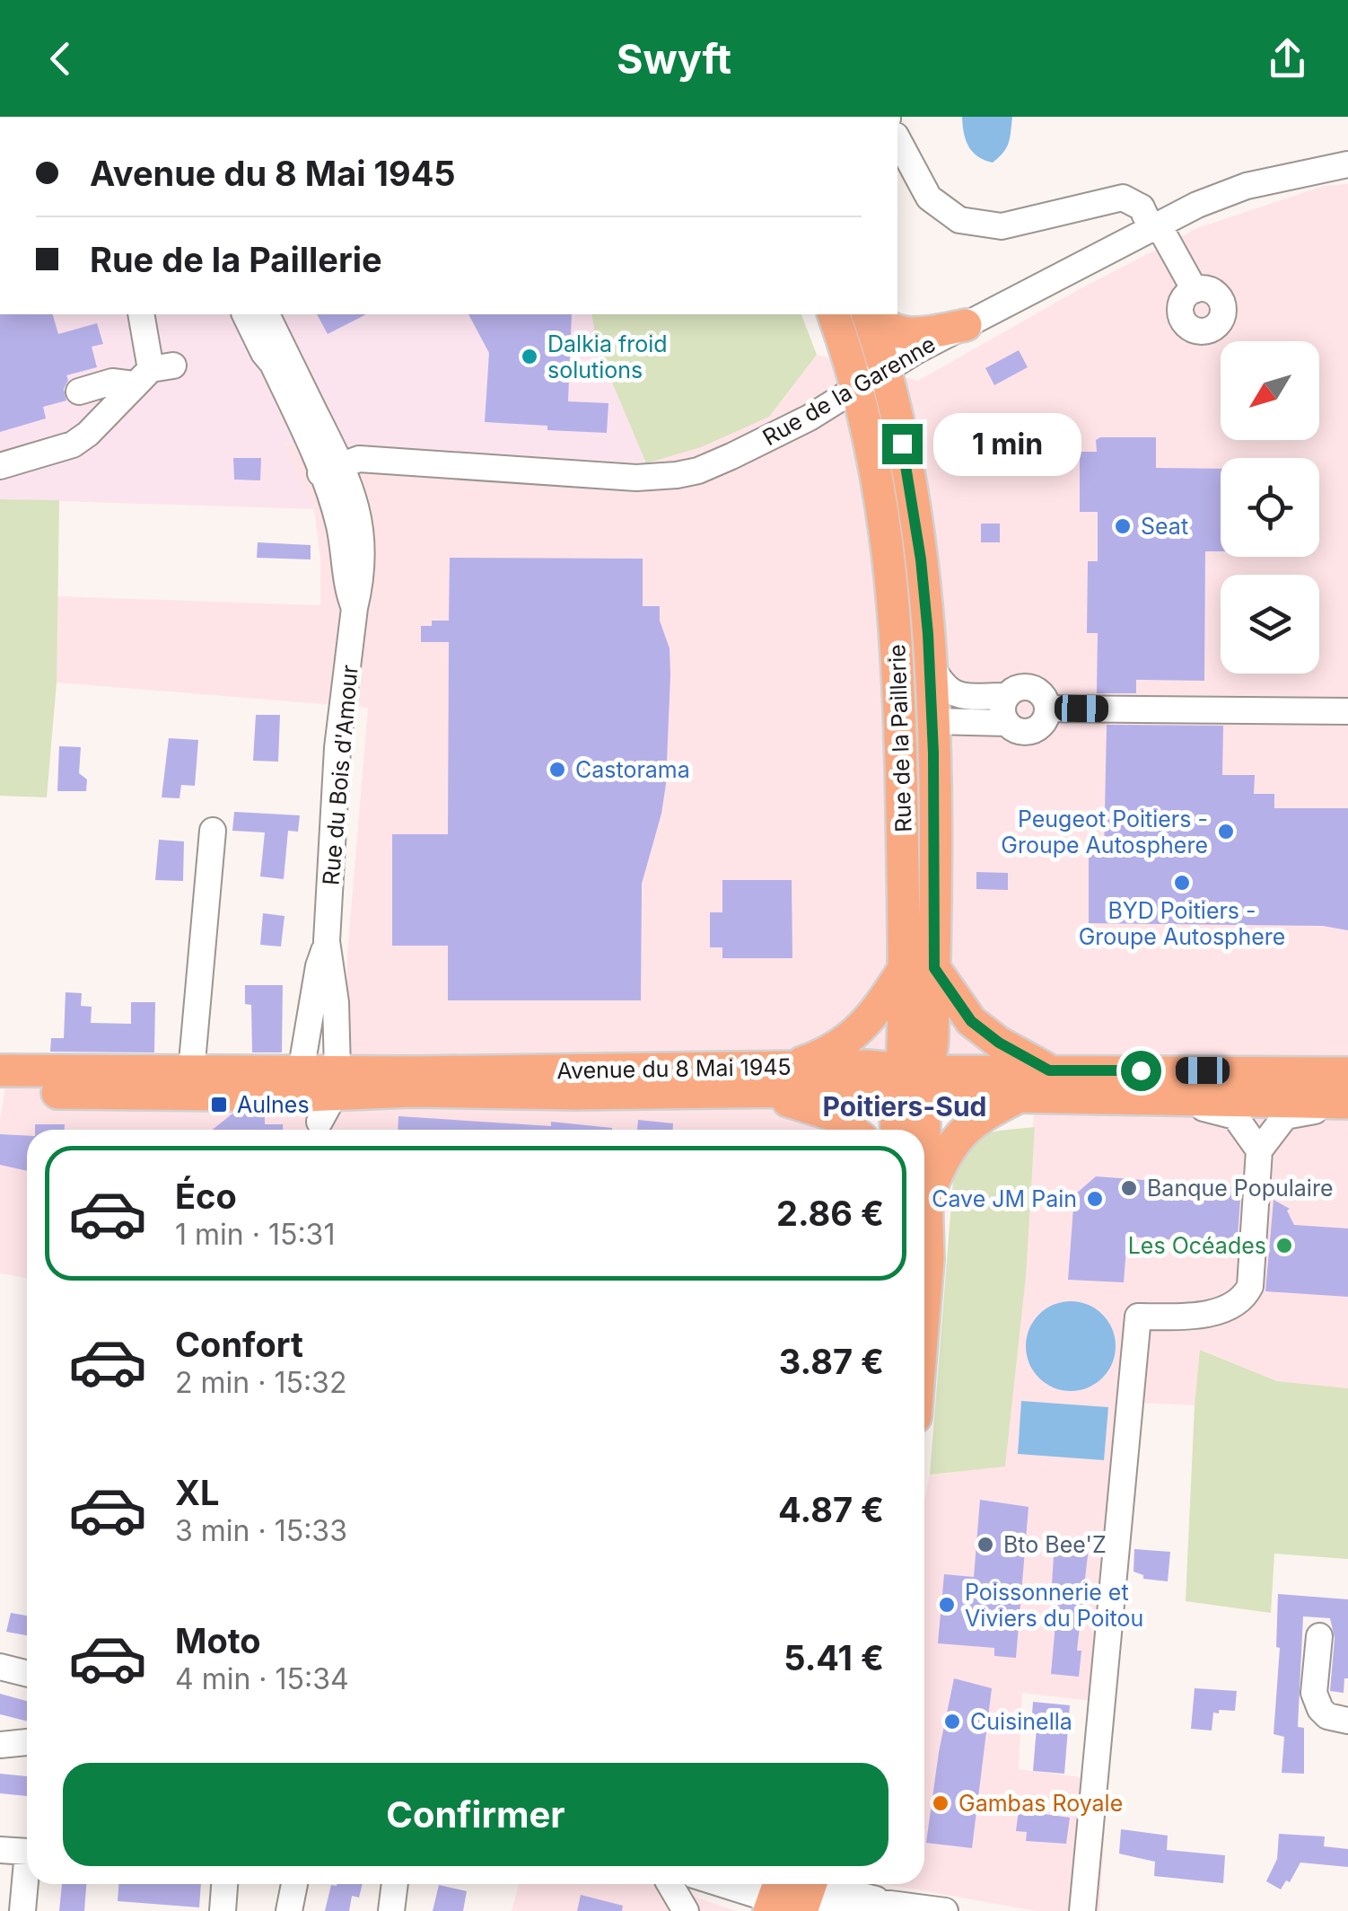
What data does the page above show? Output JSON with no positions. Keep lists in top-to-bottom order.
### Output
{
  "streets": {
    "main road": ["Rue de la Paillerie", "Avenue du 8 Mai 1945"],
    "street": ["Rue de la Garenne", "Rue du Bois d'Amour"]
  },
  "crossings": [
    ["Rue de la Garenne", "Rue de la Paillerie"],
    ["Rue de la Garenne", "Rue du Bois d'Amour"],
    ["Rue de la Paillerie", "Avenue du 8 Mai 1945"],
    ["Rue du Bois d'Amour", "Avenue du 8 Mai 1945"]
  ],
  "districts": ["Poitiers-Sud"],
  "places": {
    "other": [
      "Dalkia froid solutions",
      "Seat",
      "Castorama",
      "Peugeot Poitiers - Groupe Autosphere",
      "BYD Poitiers - Groupe Autosphere",
      "Banque Populaire",
      "Cave JM Pain",
      "Les Océades",
      "Bto Bee'Z",
      "Poissonnerie et Viviers du Poitou",
      "Cuisinella",
      "Gambas Royale"
    ],
    "transit": ["Aulnes"]
  },
  "north": "bottom left",
  "page": {
    "header": "Swyft",
    "banner": ["Avenue du 8 Mai 1945", "Rue de la Paillerie"],
    "bubble": "1 min",
    "list": [
      {
        "name": "Éco",
        "note": "1 min · 15:31",
        "value": "2.86 €"
      },
      {
        "name": "Confort",
        "note": "2 min · 15:32",
        "value": "3.87 €"
      },
      {
        "name": "XL",
        "note": "3 min · 15:33",
        "value": "4.87 €"
      },
      {
        "name": "Moto",
        "note": "4 min · 15:34",
        "value": "5.41 €"
      }
    ],
    "buttons": "Confirmer"
  }
}
